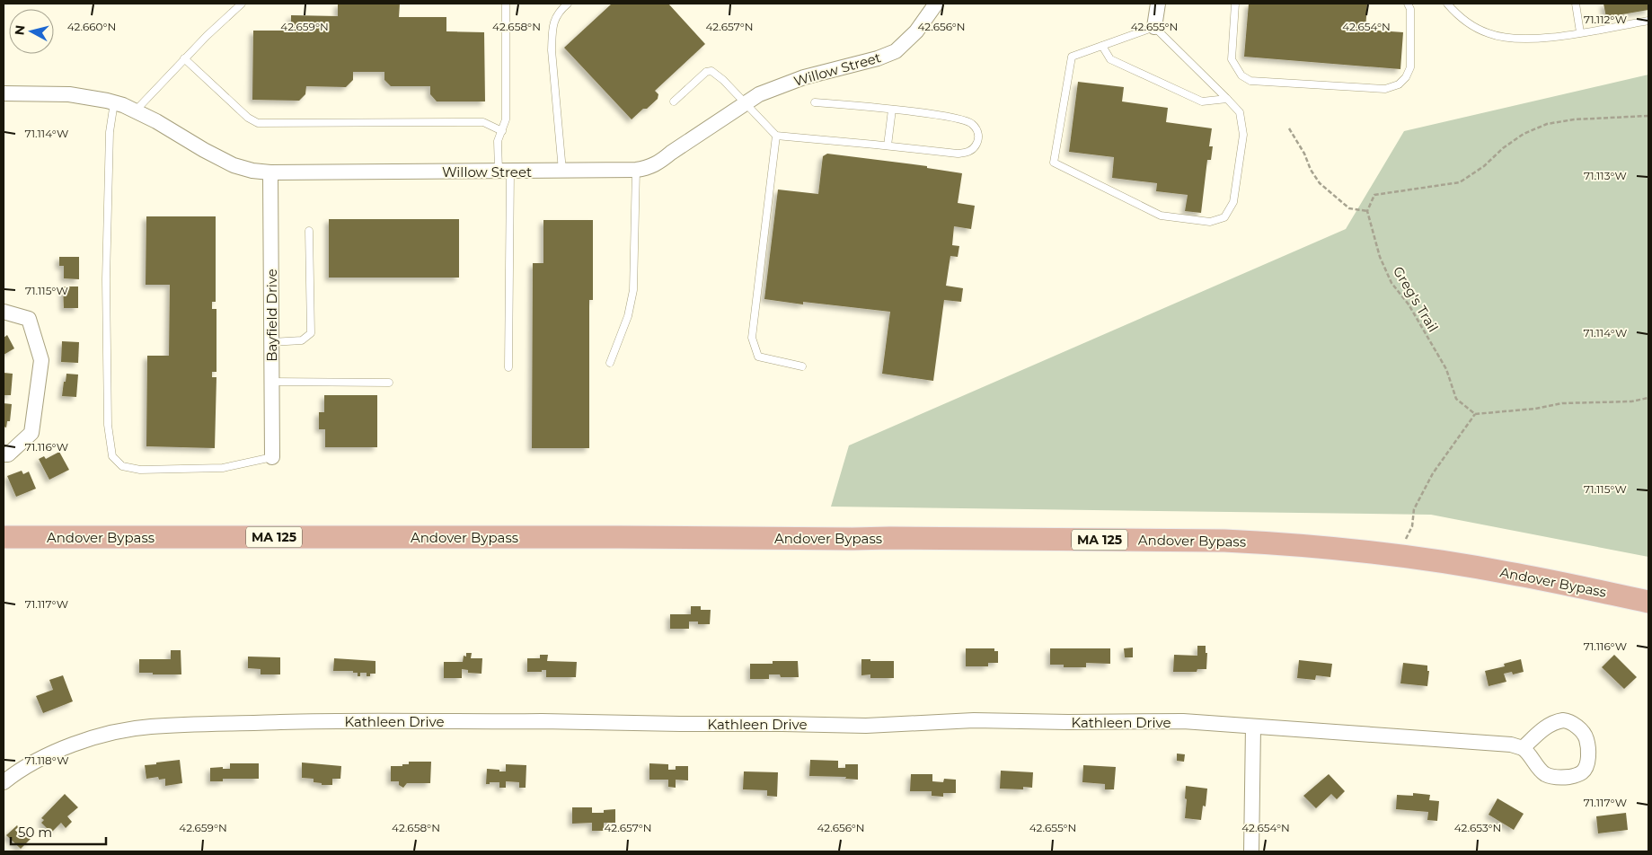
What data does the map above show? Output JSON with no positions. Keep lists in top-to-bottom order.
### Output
{
  "streets": {
    "main road": ["Andover Bypass", "MA 125"],
    "street": ["Willow Street", "Bayfield Drive", "Kathleen Drive"],
    "path": ["Greg's Trail"]
  },
  "crossings": [
    ["Willow Street", "Bayfield Drive"]
  ],
  "scale_bar": "50 m",
  "north": "left",
  "coordinates": [
    "71.112°W",
    "42.660°N",
    "42.659°N",
    "42.658°N",
    "42.657°N",
    "42.656°N",
    "42.655°N",
    "42.654°N",
    "71.114°W",
    "71.113°W",
    "71.115°W",
    "71.116°W",
    "71.117°W",
    "71.118°W",
    "42.653°N"
  ]
}
